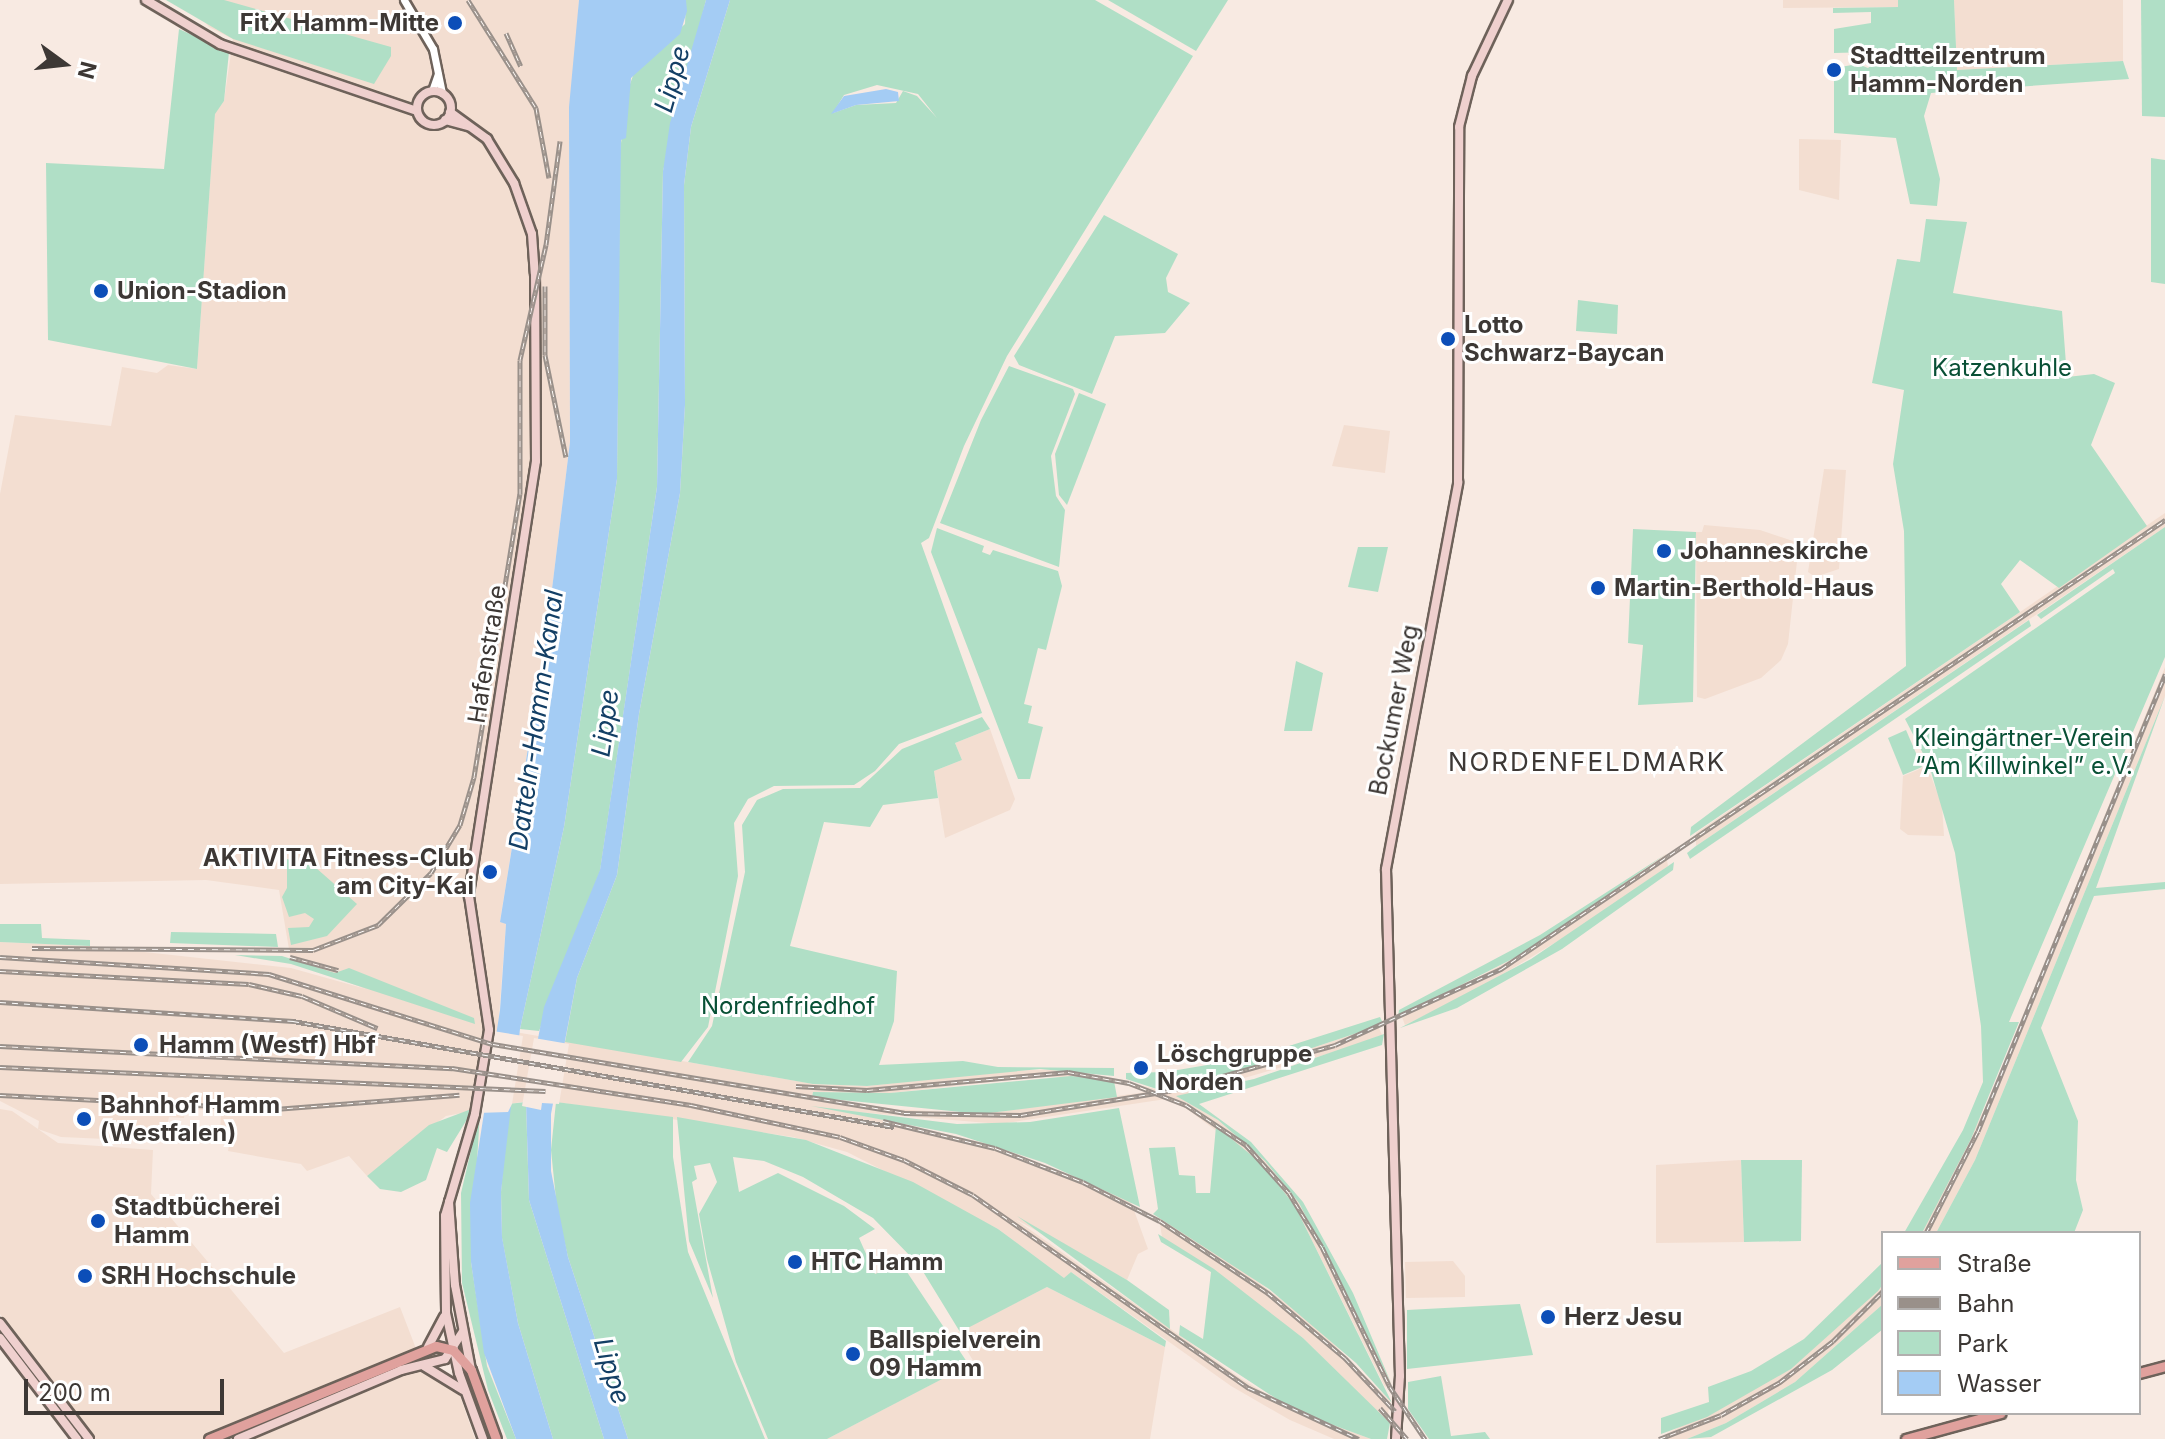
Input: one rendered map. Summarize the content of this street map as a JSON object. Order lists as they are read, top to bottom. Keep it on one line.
{"streets":{"main road":["Hafenstraße","Bockumer Weg"]},"districts":["NORDENFELDMARK"],"water":["Lippe","Datteln-Hamm-Kanal"],"parks":["Katzenkuhle","Kleingärtner-Verein “Am Killwinkel” e.V.","Nordenfriedhof"],"places":["FitX Hamm-Mitte","Stadtteilzentrum Hamm-Norden","Union-Stadion","Lotto Schwarz-Baycan","Johanneskirche","Martin-Berthold-Haus","AKTIVITA Fitness-Club am City-Kai","Hamm (Westf) Hbf","Löschgruppe Norden","Bahnhof Hamm (Westfalen)","Stadtbücherei Hamm","HTC Hamm","SRH Hochschule","Herz Jesu","Ballspielverein 09 Hamm"],"legend":["Straße","Bahn","Park","Wasser"],"scale_bar":"200 m","north":"right"}
